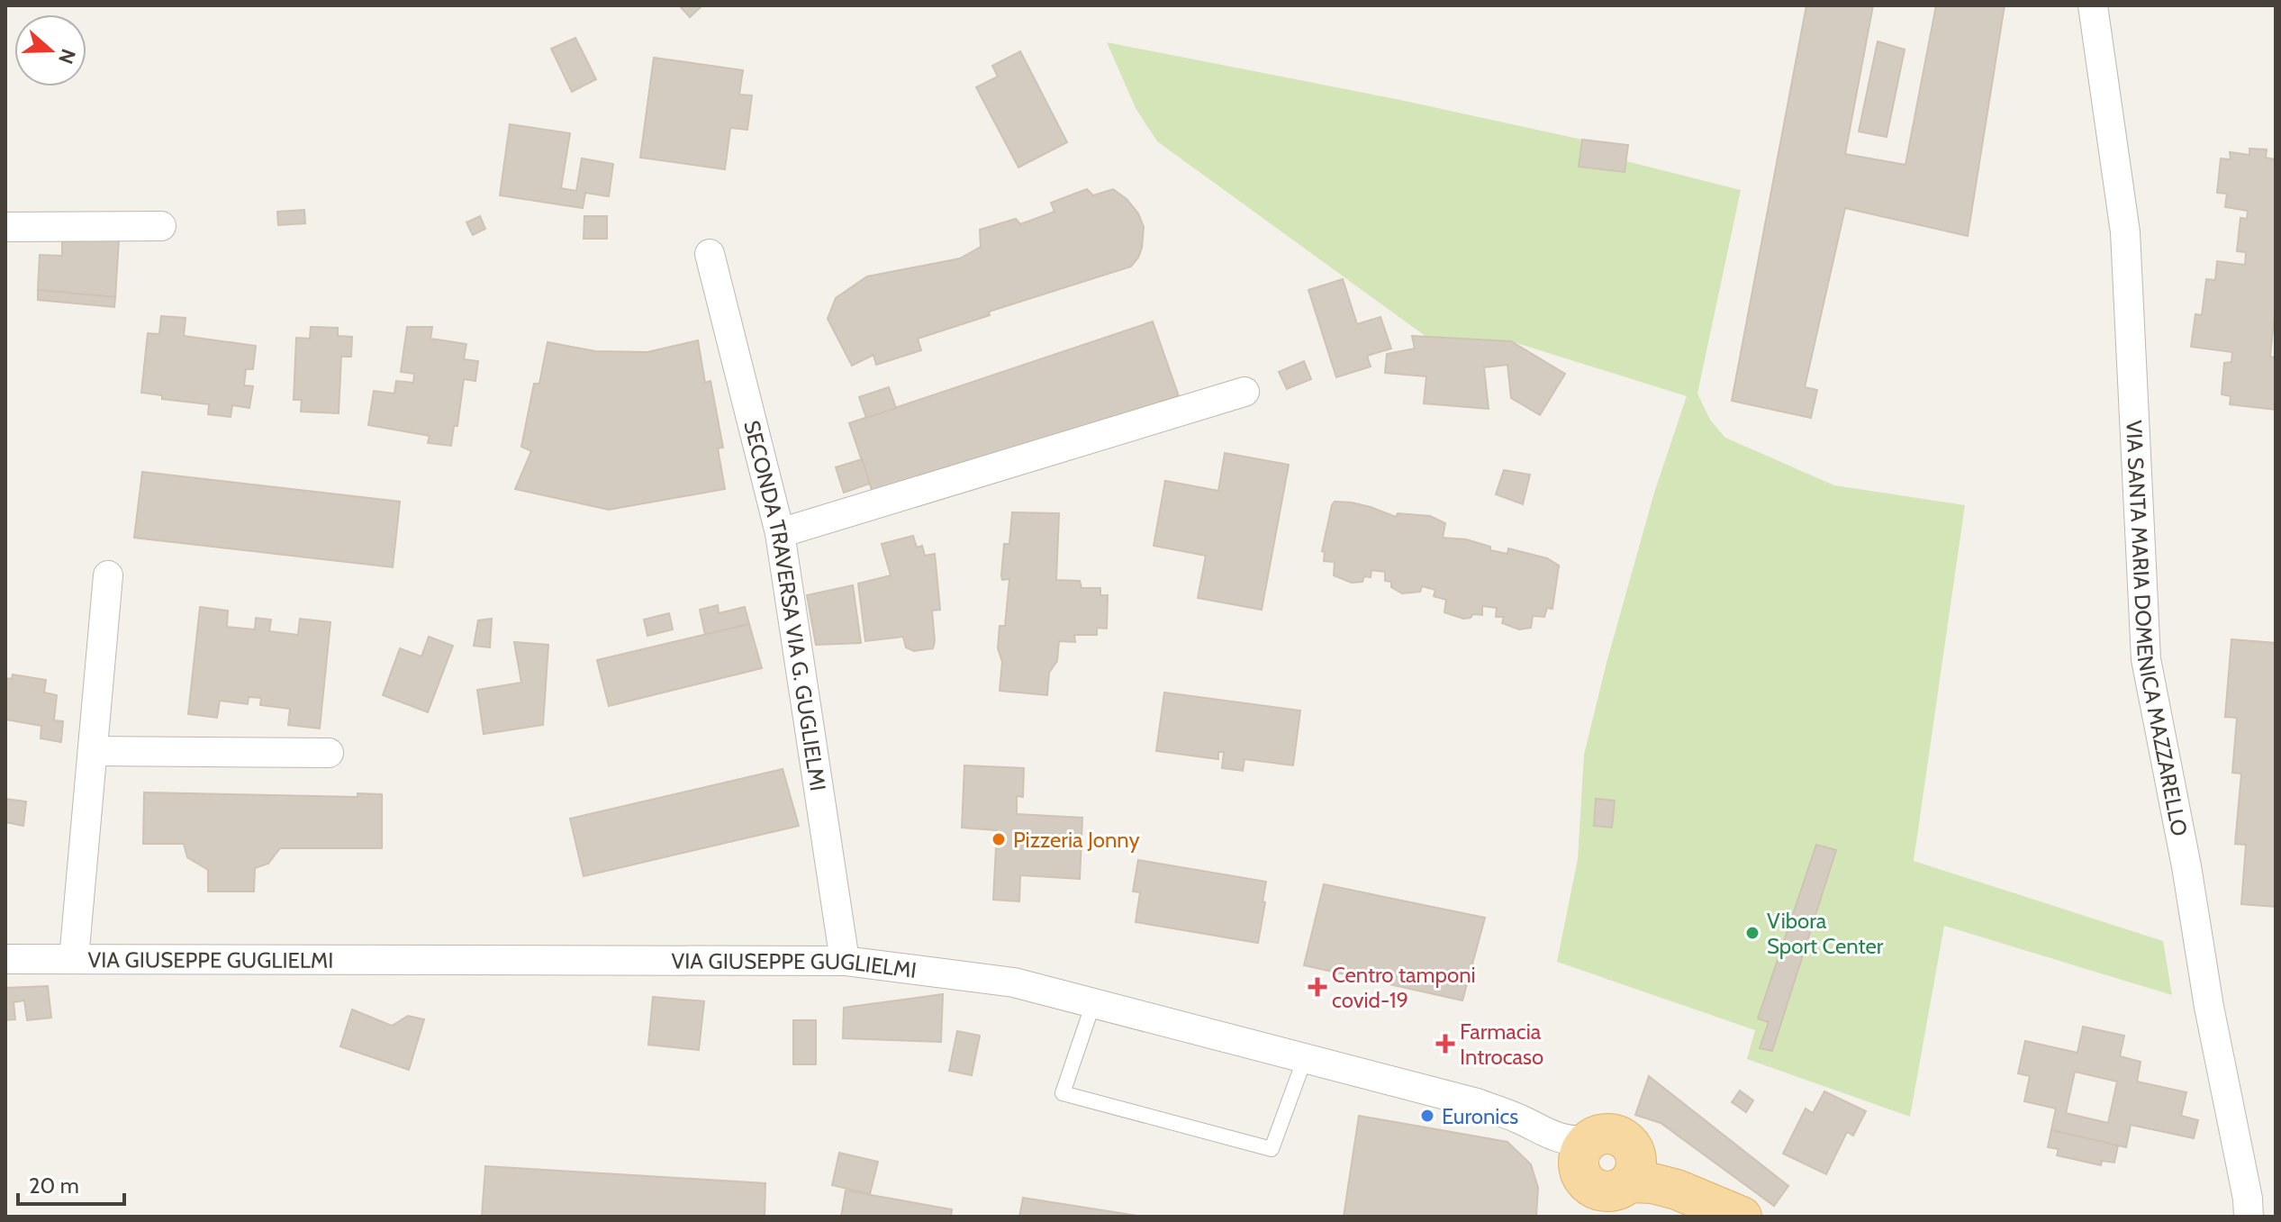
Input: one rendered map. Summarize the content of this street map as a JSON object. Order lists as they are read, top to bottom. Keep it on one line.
{"streets":{"street":["SECONDA TRAVERSA VIA G. GUGLIELMI","VIA SANTA MARIA DOMENICA MAZZARELLO","VIA GIUSEPPE GUGLIELMI"]},"crossings":[["SECONDA TRAVERSA VIA G. GUGLIELMI","VIA GIUSEPPE GUGLIELMI"]],"places":{"other":["Pizzeria Jonny","Vibora Sport Center","Euronics"],"health":["Centro tamponi covid-19","Farmacia Introcaso"]},"scale_bar":"20 m","north":"right"}
